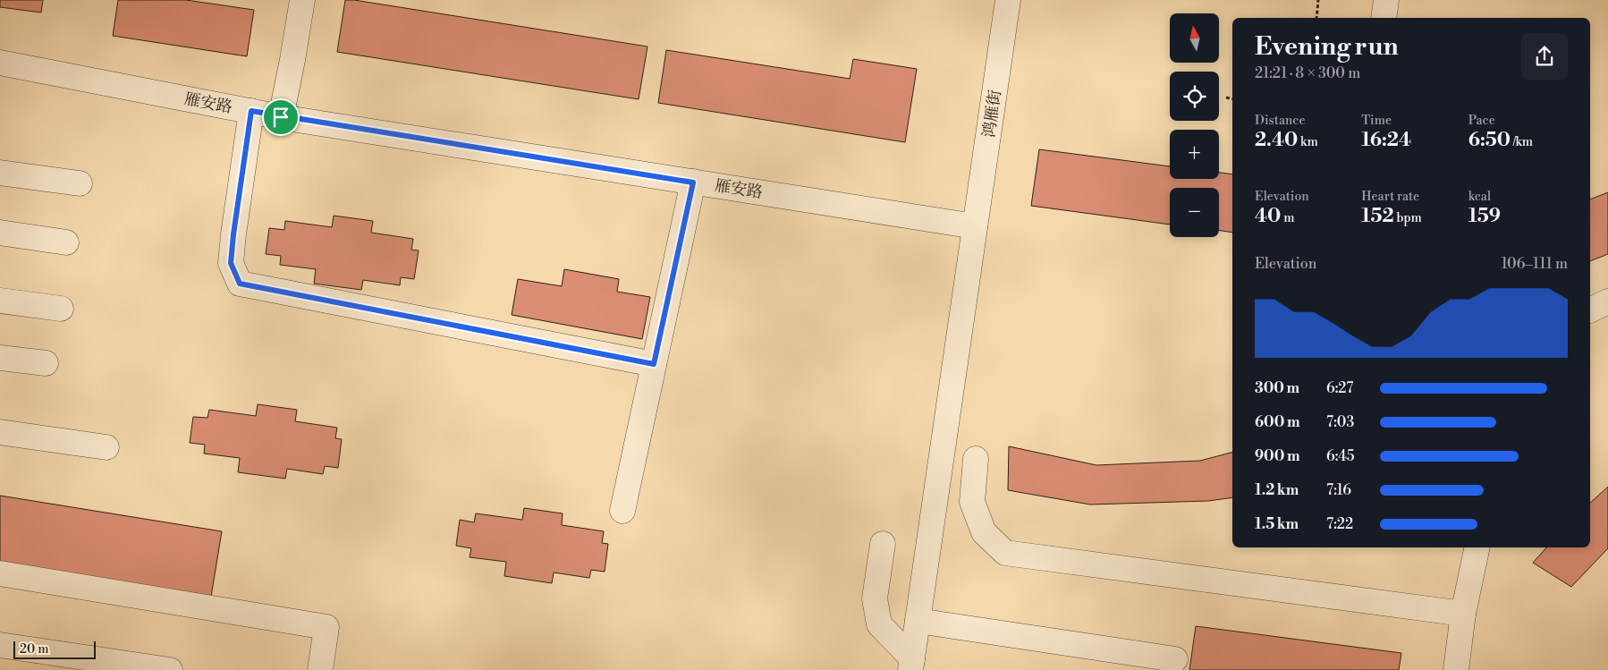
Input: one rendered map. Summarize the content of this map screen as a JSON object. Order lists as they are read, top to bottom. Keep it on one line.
{"streets":{"street":["雁安路","鸿雁街"]},"crossings":[["雁安路","鸿雁街"]],"scale_bar":"20 m","north":"top","page":{"map_buttons":["+","−"],"heading":["Evening run","21:21 · 8 × 300 m"],"stats":[["Distance","2.40 km"],["Time","16:24"],["Pace","6:50 /km"],["Elevation","40 m"],["Heart rate","152 bpm"],["kcal","159"]],"chart":["Elevation","106–111 m"],"list":[{"name":"300 m","note":"6:27"},{"name":"600 m","note":"7:03"},{"name":"900 m","note":"6:45"},{"name":"1.2 km","note":"7:16"},{"name":"1.5 km","note":"7:22"}],"scale":"20 m"}}
